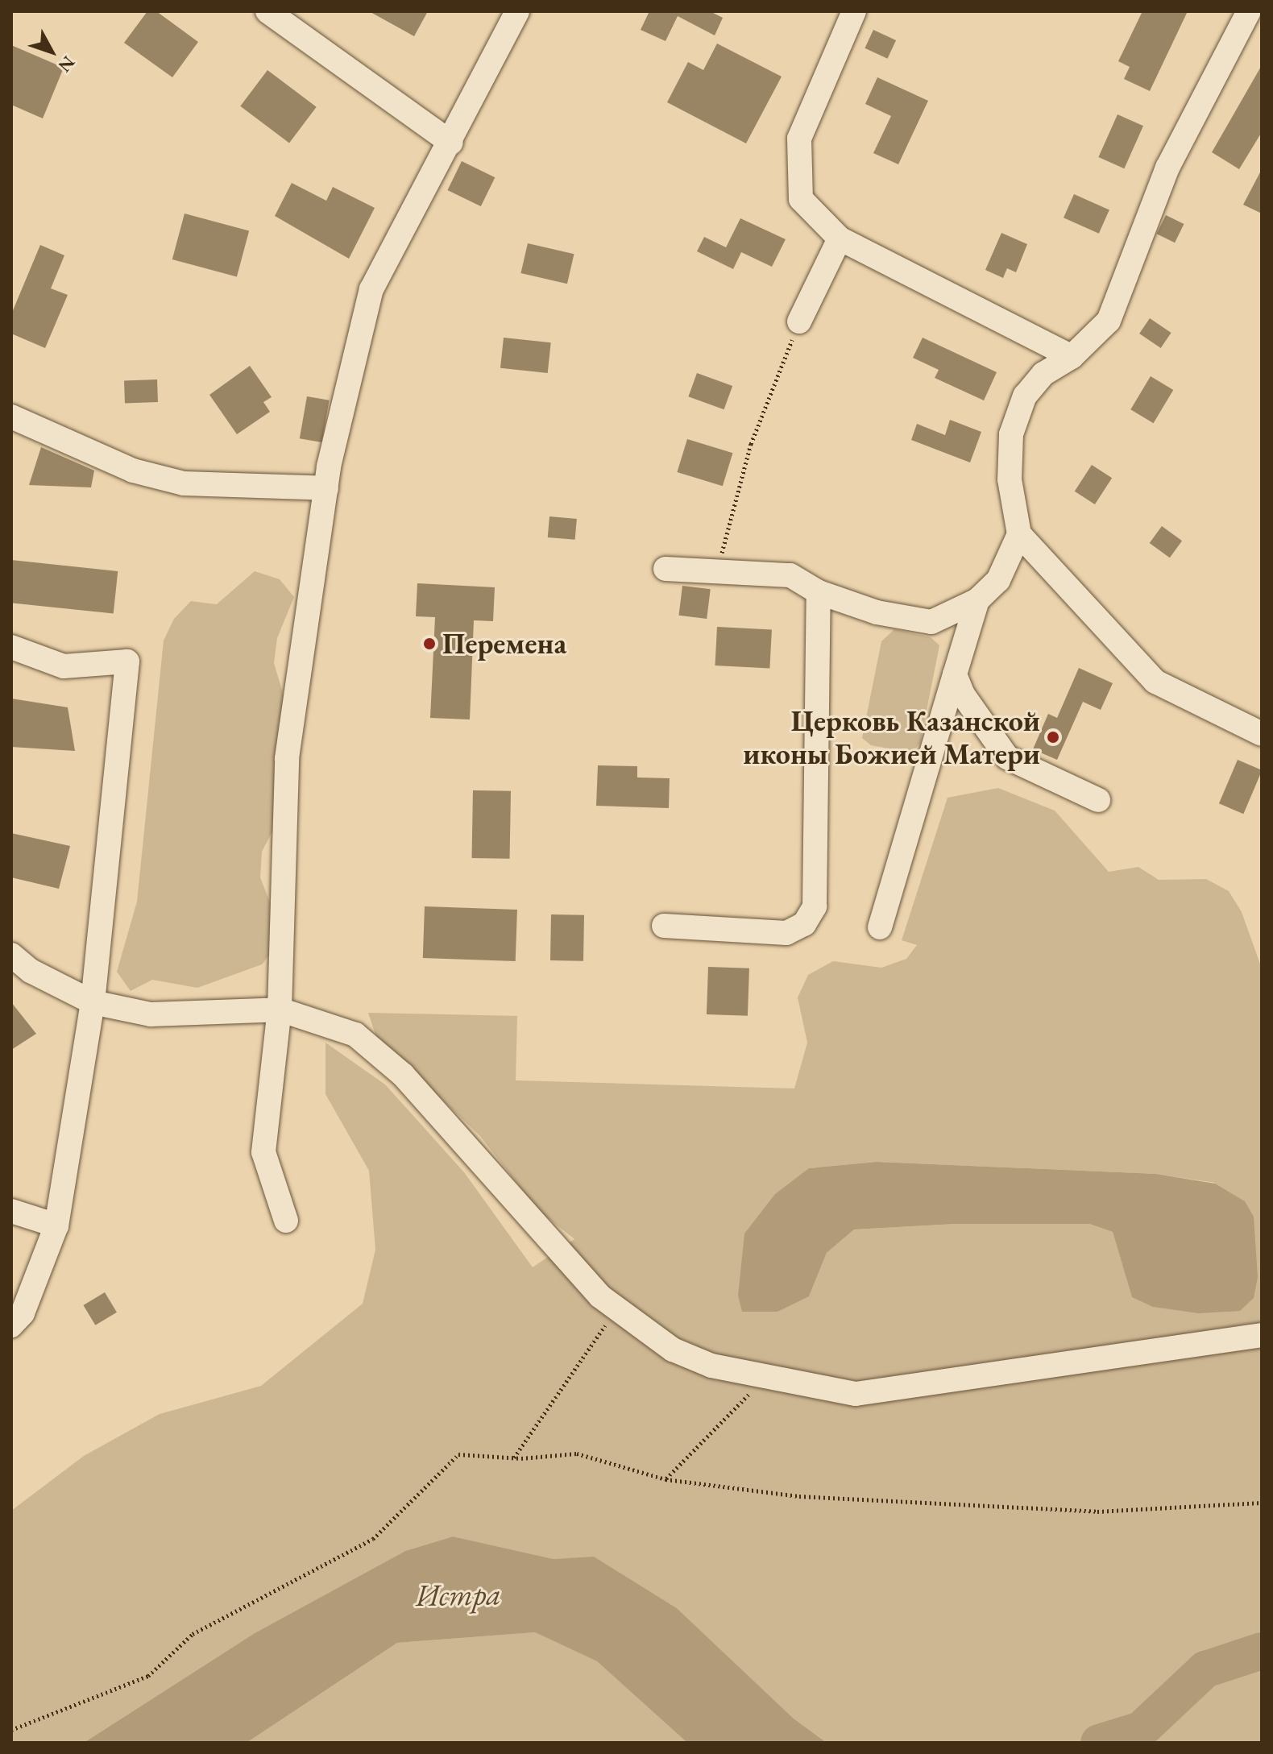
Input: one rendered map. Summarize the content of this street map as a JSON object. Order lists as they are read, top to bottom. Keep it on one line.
{"water":["Истра"],"places":["Перемена","Церковь Казанской иконы Божией Матери"],"north":"bottom right"}
